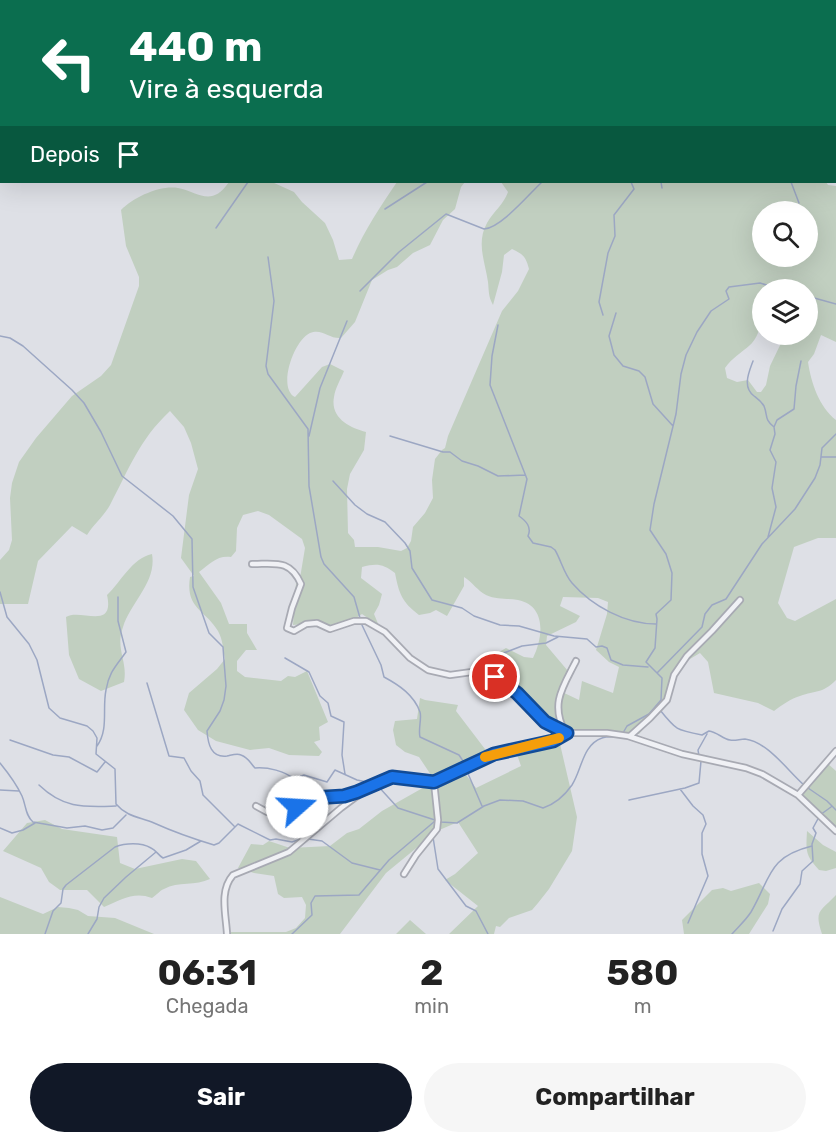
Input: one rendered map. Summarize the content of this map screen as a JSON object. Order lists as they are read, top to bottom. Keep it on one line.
{"page":{"turn":["440 m","Vire à esquerda"],"then":"Depois","eta":["06:31","Chegada","2","min","580","m"],"buttons":["Sair","Compartilhar"]}}
